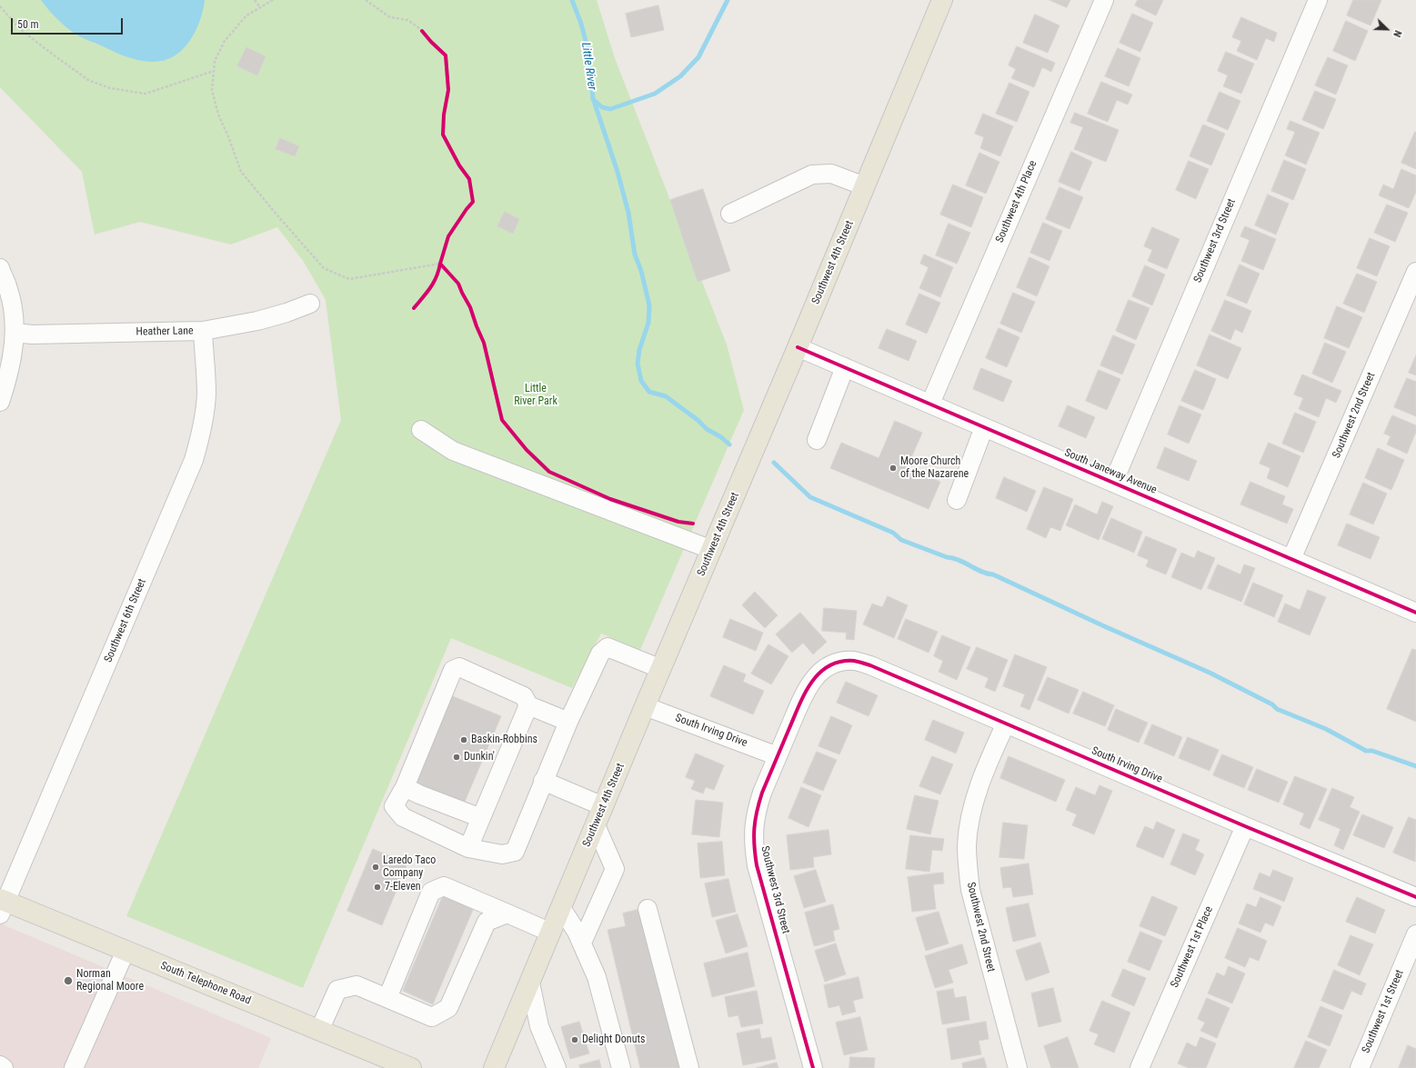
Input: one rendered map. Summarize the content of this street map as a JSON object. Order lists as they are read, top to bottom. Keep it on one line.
{"streets":{"main road":["Southwest 4th Street","South Telephone Road"],"street":["Southwest 4th Place","Southwest 3rd Street","Heather Lane","Southwest 2nd Street","South Janeway Avenue","Southwest 6th Street","South Irving Drive","Southwest 1st Place","Southwest 1st Street"]},"crossings":[["Southwest 4th Place","South Janeway Avenue"],["Southwest 3rd Street","South Janeway Avenue"],["Southwest 3rd Street","South Irving Drive"],["Southwest 4th Street","South Janeway Avenue"],["Southwest 4th Street","South Irving Drive"],["Heather Lane","Southwest 6th Street"],["Southwest 2nd Street","South Janeway Avenue"],["Southwest 2nd Street","South Irving Drive"],["Southwest 6th Street","South Telephone Road"],["South Irving Drive","Southwest 1st Place"]],"water":["Little River"],"parks":["Little River Park"],"places":["Moore Church of the Nazarene","Baskin-Robbins","Dunkin'","Laredo Taco Company","7-Eleven","Norman Regional Moore","Delight Donuts"],"scale_bar":"50 m","north":"bottom right"}
